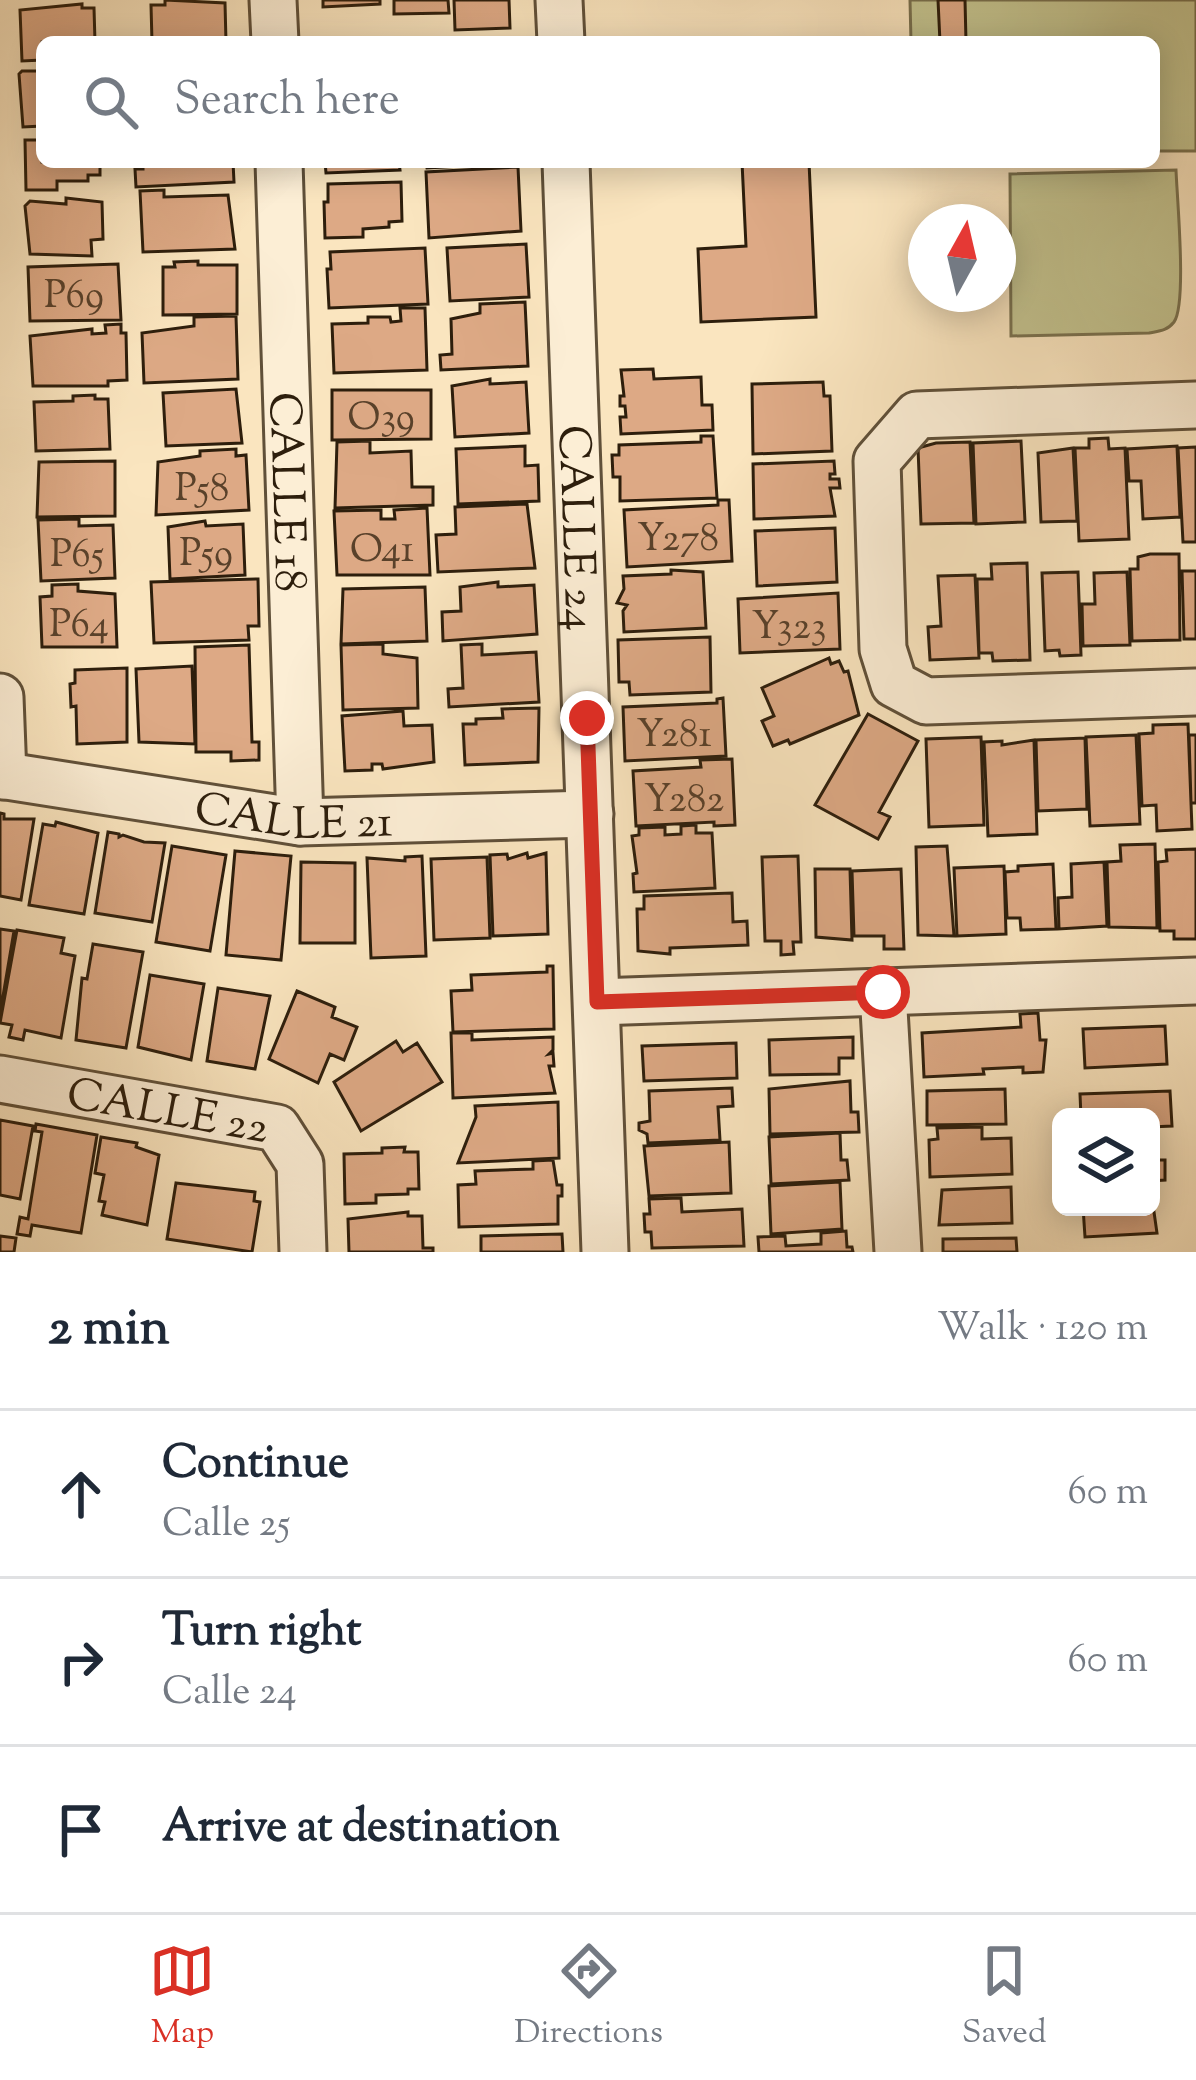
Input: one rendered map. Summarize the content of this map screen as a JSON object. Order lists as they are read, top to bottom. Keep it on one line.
{"streets":{"street":["CALLE 18","CALLE 24","CALLE 21","CALLE 22"]},"crossings":[["CALLE 18","CALLE 21"],["CALLE 24","CALLE 21"]],"house_numbers":["P69","O39","P58","Y278","O41","P59","P65","P64","Y323","Y281","Y282"],"north":"top","page":{"search":"Search here","heading":["2 min","Walk · 120 m"],"list":[["Continue","Calle 25","60 m"],["Turn right","Calle 24","60 m"],"Arrive at destination"],"nav":["Map","Directions","Saved"]}}
